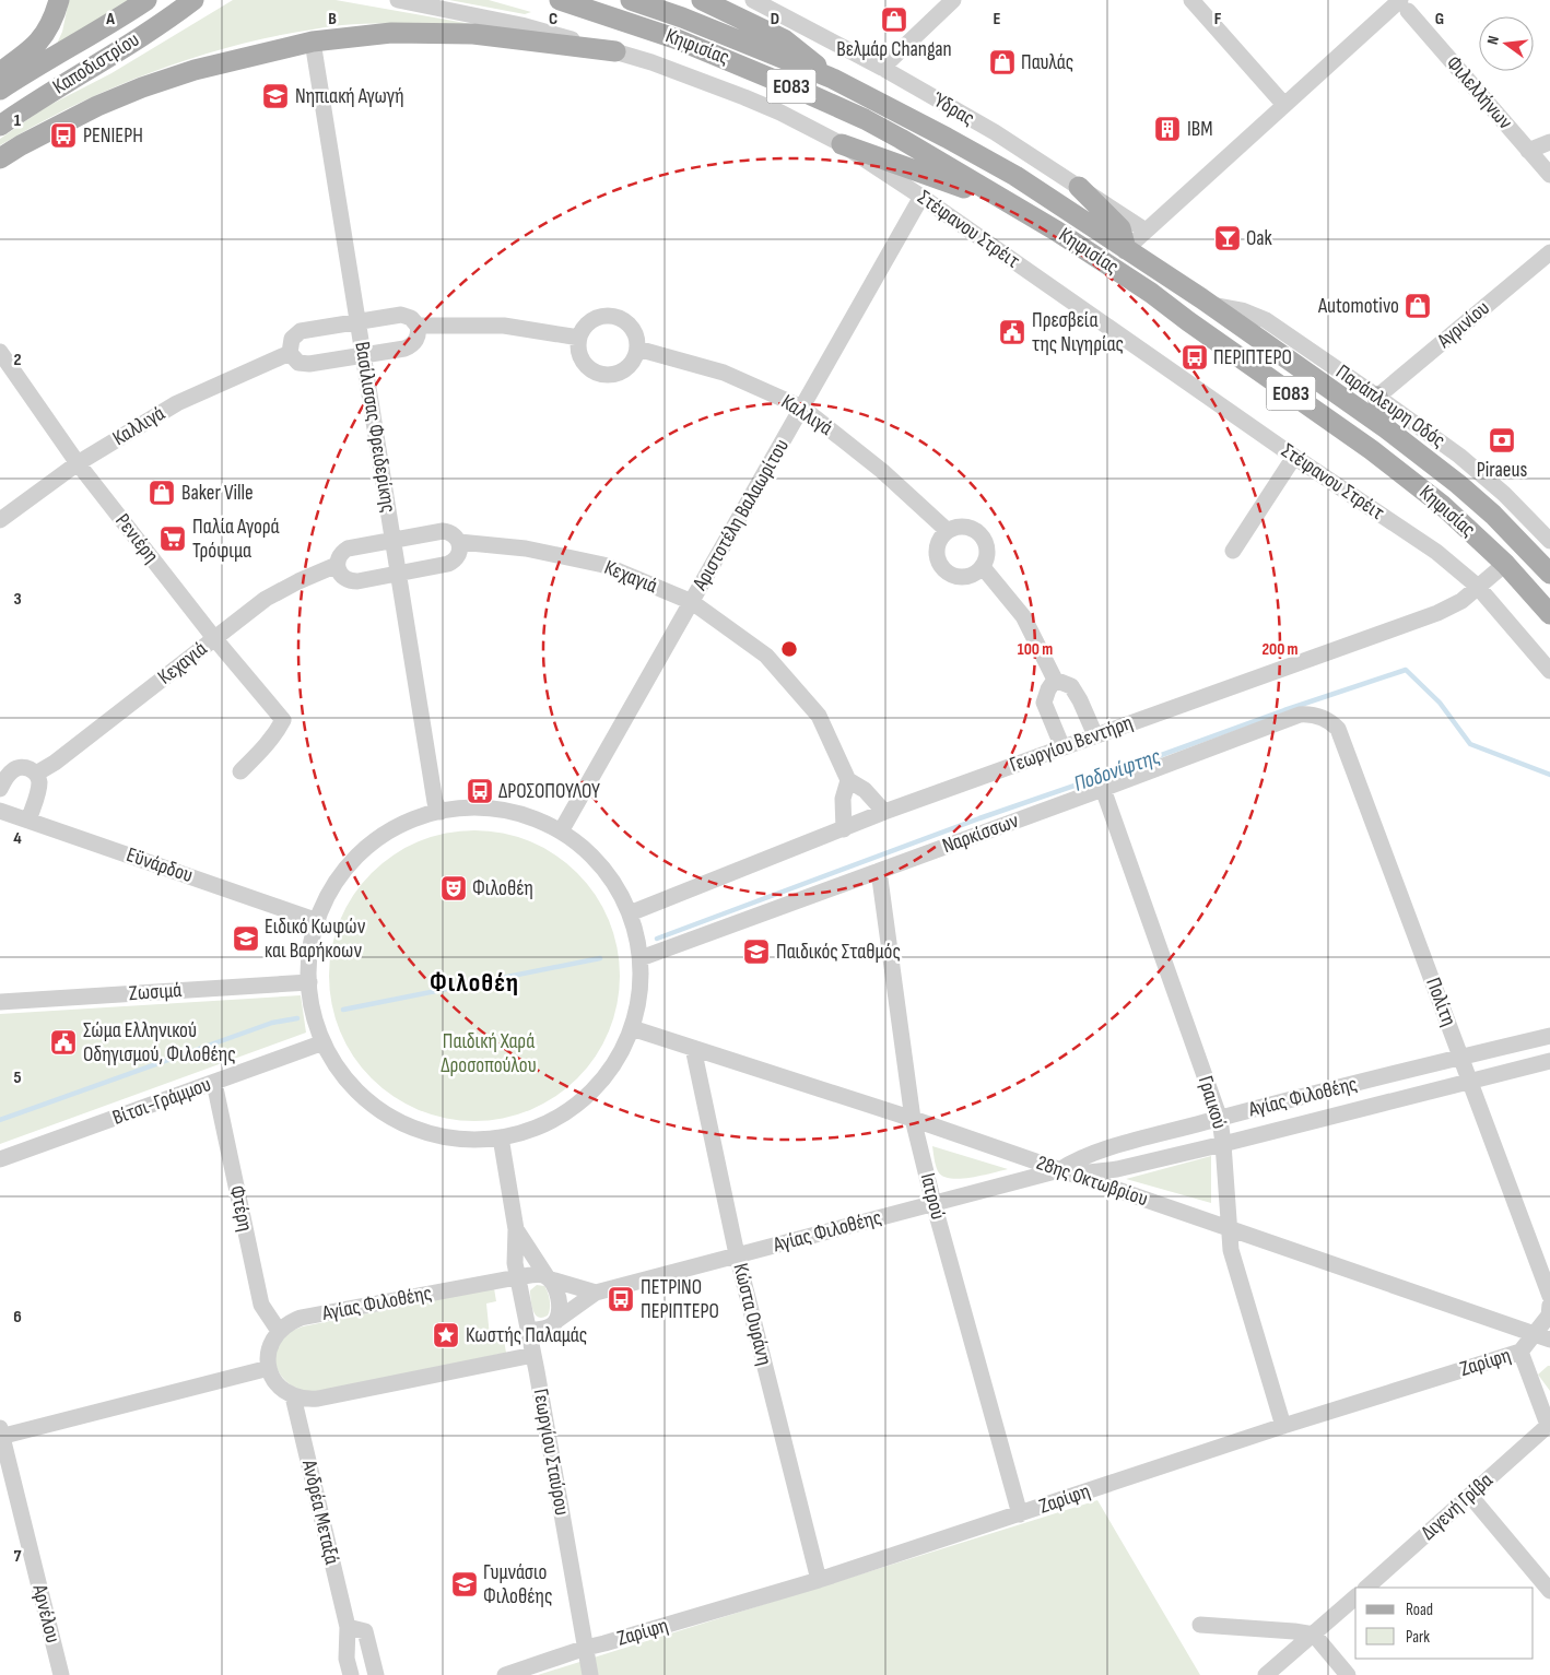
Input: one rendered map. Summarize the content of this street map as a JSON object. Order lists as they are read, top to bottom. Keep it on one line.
{"streets":{"main road":["Κηφισίας","Καποδιστρίου","ΕΟ83"],"street":["Φιλελλήνων","Ύδρας","Στέφανου Στρέιτ","Αγρινίου","Παράπλευρη Οδός","Καλλιγά","Βασίλισσας Φρειδερίκης","Αριστοτέλη Βαλαωρίτου","Ρενιέρη","Κεχαγιά","Γεωργίου Βεντήρη","Ναρκίσσων","Εϋνάρδου","Ζωσιμά","Πολίτη","Αγίας Φιλοθέης","Βίτσι-Γράμμου","Γραικού","28ης Οκτωβρίου","Ιατρού","Φτέρη","Κώστα Ουράνη","Ζαρίφη","Γεωργίου Σταύρου","Διγενή Γρίβα","Ανδρέα Μεταξά","Αρνέλου"]},"crossings":[["Κηφισίας","Παράπλευρη Οδός"],["Κηφισίας","Γεωργίου Βεντήρη"],["Στέφανου Στρέιτ","Αριστοτέλη Βαλαωρίτου"],["Στέφανου Στρέιτ","Γεωργίου Βεντήρη"],["Αγρινίου","Παράπλευρη Οδός"],["Καλλιγά","Αριστοτέλη Βαλαωρίτου"],["Καλλιγά","Ρενιέρη"],["Βασίλισσας Φρειδερίκης","Κεχαγιά"],["Αριστοτέλη Βαλαωρίτου","Κεχαγιά"],["Ρενιέρη","Κεχαγιά"],["Κεχαγιά","Γεωργίου Βεντήρη"],["Ναρκίσσων","Πολίτη"],["Ναρκίσσων","Γραικού"],["Ναρκίσσων","Ιατρού"],["Πολίτη","Αγίας Φιλοθέης"],["Αγίας Φιλοθέης","Γραικού"],["Αγίας Φιλοθέης","28ης Οκτωβρίου"],["Αγίας Φιλοθέης","Ιατρού"],["Αγίας Φιλοθέης","Φτέρη"],["Αγίας Φιλοθέης","Κώστα Ουράνη"],["Αγίας Φιλοθέης","Γεωργίου Σταύρου"],["Βίτσι-Γράμμου","Φτέρη"],["Γραικού","28ης Οκτωβρίου"],["Γραικού","Ζαρίφη"],["28ης Οκτωβρίου","Ιατρού"],["28ης Οκτωβρίου","Κώστα Ουράνη"],["28ης Οκτωβρίου","Ζαρίφη"],["Ιατρού","Ζαρίφη"],["Κώστα Ουράνη","Ζαρίφη"],["Ζαρίφη","Γεωργίου Σταύρου"]],"districts":["Φιλοθέη"],"water":["Ποδονίφτης"],"parks":["Παιδική Χαρά Δροσοπούλου"],"places":{"shop":["Βελμάρ Changan","Παυλάς","Automotivo","Baker Ville"],"school or university":["Νηπιακή Αγωγή","Ειδικό Κωφών και Βαρήκοων","Παιδικός Σταθμός","Γυμνάσιο Φιλοθέης"],"building":["IBM"],"bus stop":["ΡΕΝΙΕΡΗ","ΠΕΡΙΠΤΕΡΟ","ΔΡΟΣΟΠΟΥΛΟΥ","ΠΕΤΡΙΝΟ ΠΕΡΙΠΤΕΡΟ"],"bar":["Oak"],"public building":["Πρεσβεία της Νιγηρίας","Σώμα Ελληνικού Οδηγισμού, Φιλοθέης"],"bank":["Piraeus"],"supermarket":["Παλία Αγορά Τρόφιμα"],"theatre":["Φιλοθέη"],"place":["Κωστής Παλαμάς"]},"legend":["Road","Park"],"north":"left","grid":{"columns":["A","B","C","D","E","F","G"],"rows":["1","2","3","4","5","6","7"]},"rings":["100 m","200 m"]}
